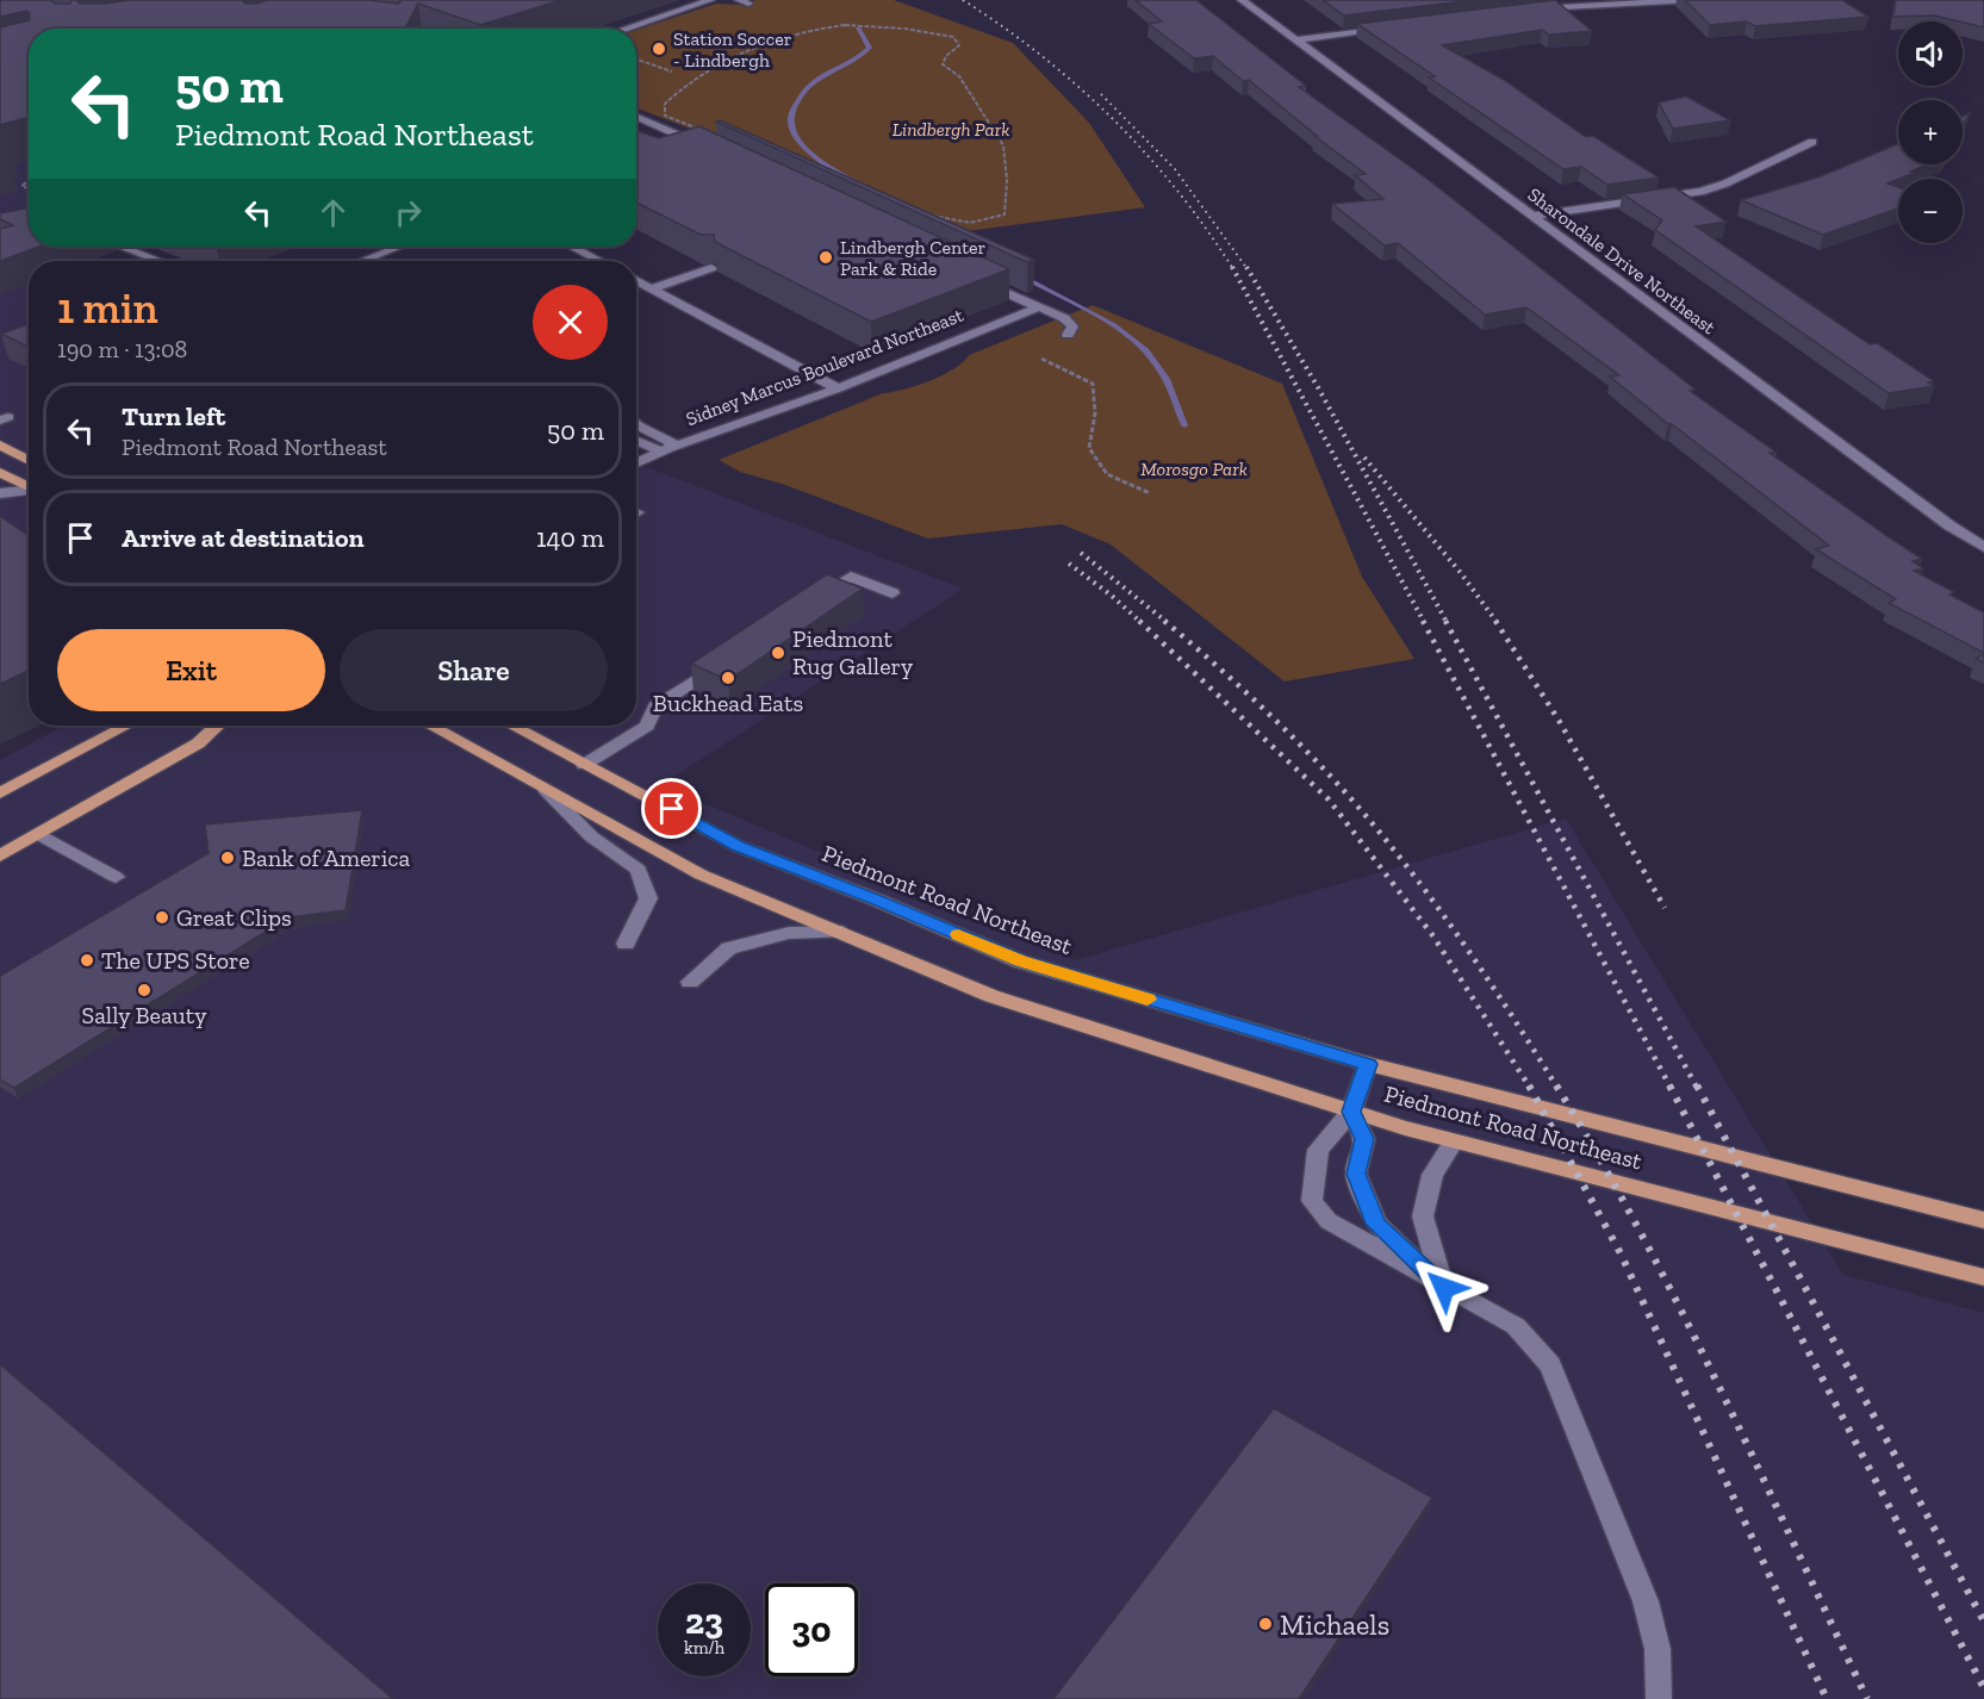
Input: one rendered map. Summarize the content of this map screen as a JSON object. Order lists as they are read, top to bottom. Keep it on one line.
{"streets":{"main road":["Piedmont Road Northeast"],"street":["Sharondale Drive Northeast","Sidney Marcus Boulevard Northeast"]},"parks":["Lindbergh Park","Morosgo Park"],"places":["Station Soccer - Lindbergh","Lindbergh Center Park & Ride","Piedmont Rug Gallery","Buckhead Eats","Bank of America","Great Clips","The UPS Store","Sally Beauty","Michaels"],"page":{"map_buttons":["+","−"],"turn":["50 m","Piedmont Road Northeast"],"heading":["1 min","190 m · 13:08"],"list":[{"name":"Turn left","note":"Piedmont Road Northeast","value":"50 m"},{"name":"Arrive at destination","value":"140 m"}],"buttons":["Exit","Share"],"speed":"23 km/h","limit":"30"}}
